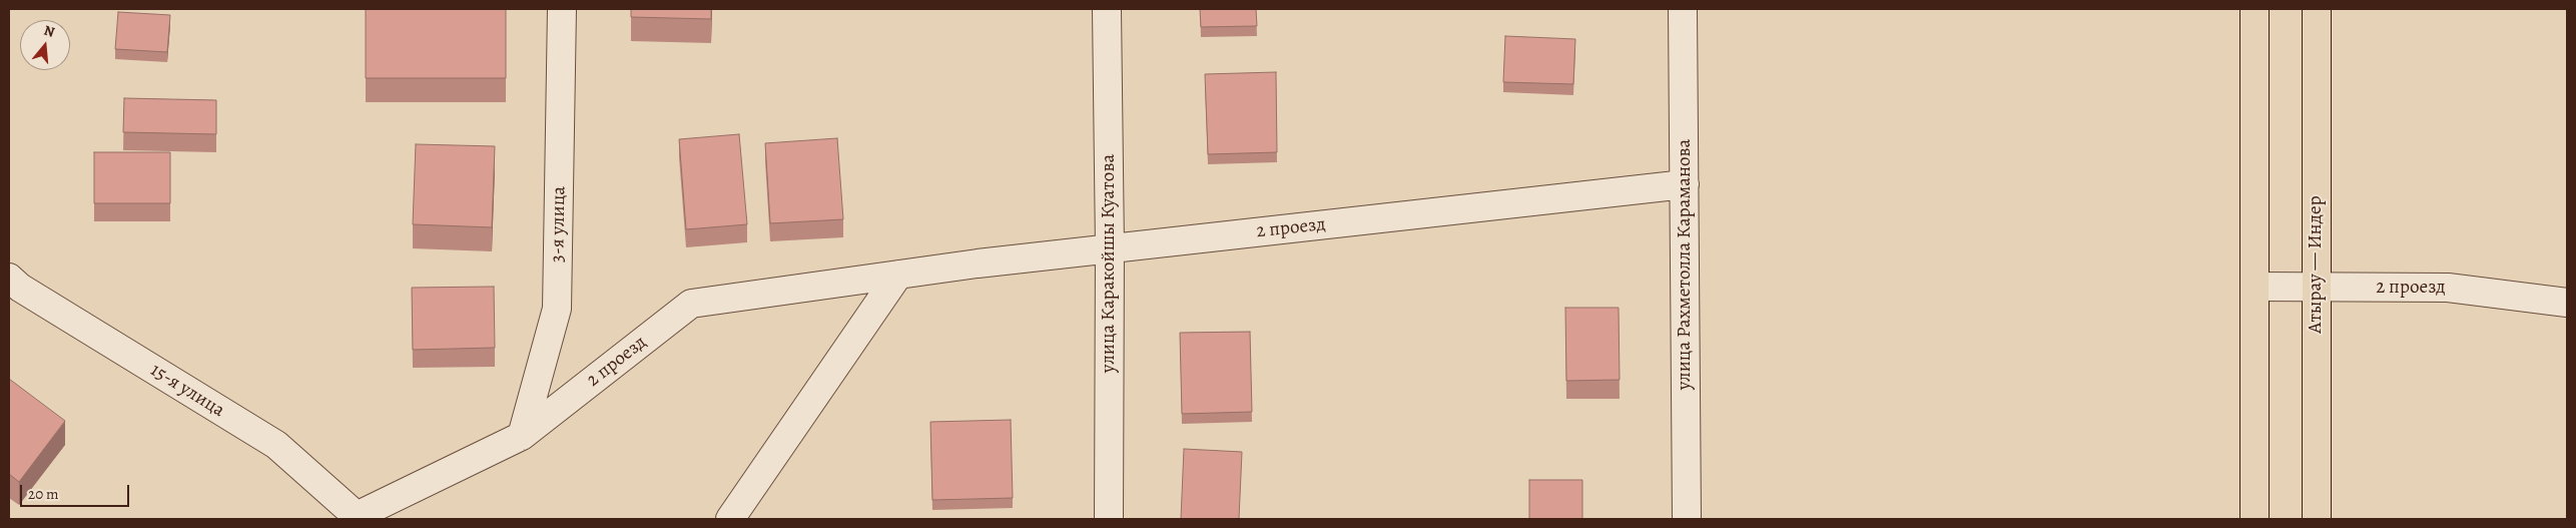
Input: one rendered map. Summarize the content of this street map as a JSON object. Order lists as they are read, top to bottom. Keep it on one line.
{"streets":{"main road":["Атырау — Индер"],"street":["3-я улица","2 проезд","улица Каракойшы Куатова","улица Рахметолла Караманова","15-я улица"]},"crossings":[["3-я улица","2 проезд"],["2 проезд","улица Каракойшы Куатова"],["2 проезд","улица Рахметолла Караманова"],["2 проезд","Атырау — Индер"],["2 проезд","15-я улица"]],"scale_bar":"20 m","north":"top"}
